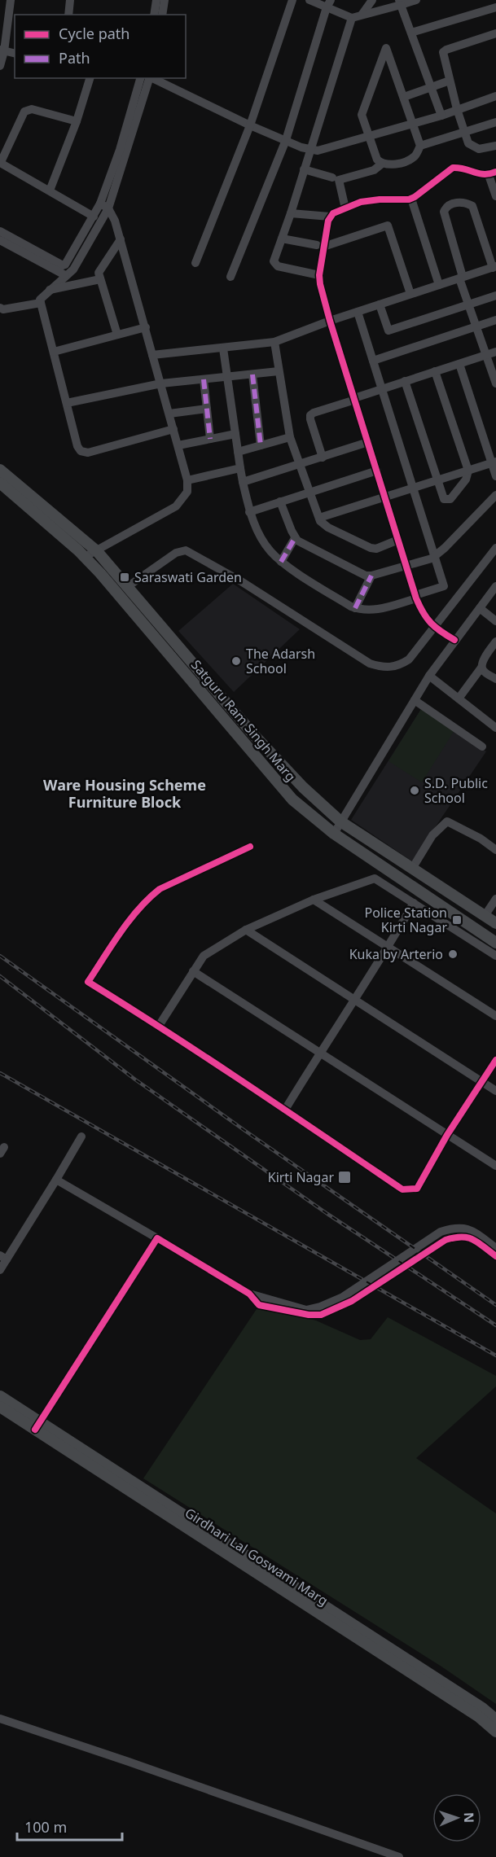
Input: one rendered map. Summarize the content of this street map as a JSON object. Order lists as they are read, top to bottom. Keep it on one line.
{"streets":{"main road":["Satguru Ram Singh Marg","Girdhari Lal Goswami Marg"]},"districts":["Ware Housing Scheme Furniture Block"],"places":{"transit":["Saraswati Garden","Police Station Kirti Nagar","Kirti Nagar"],"other":["The Adarsh School","S.D. Public School","Kuka by Arterio"]},"legend":["Cycle path","Path"],"scale_bar":"100 m","north":"right"}
